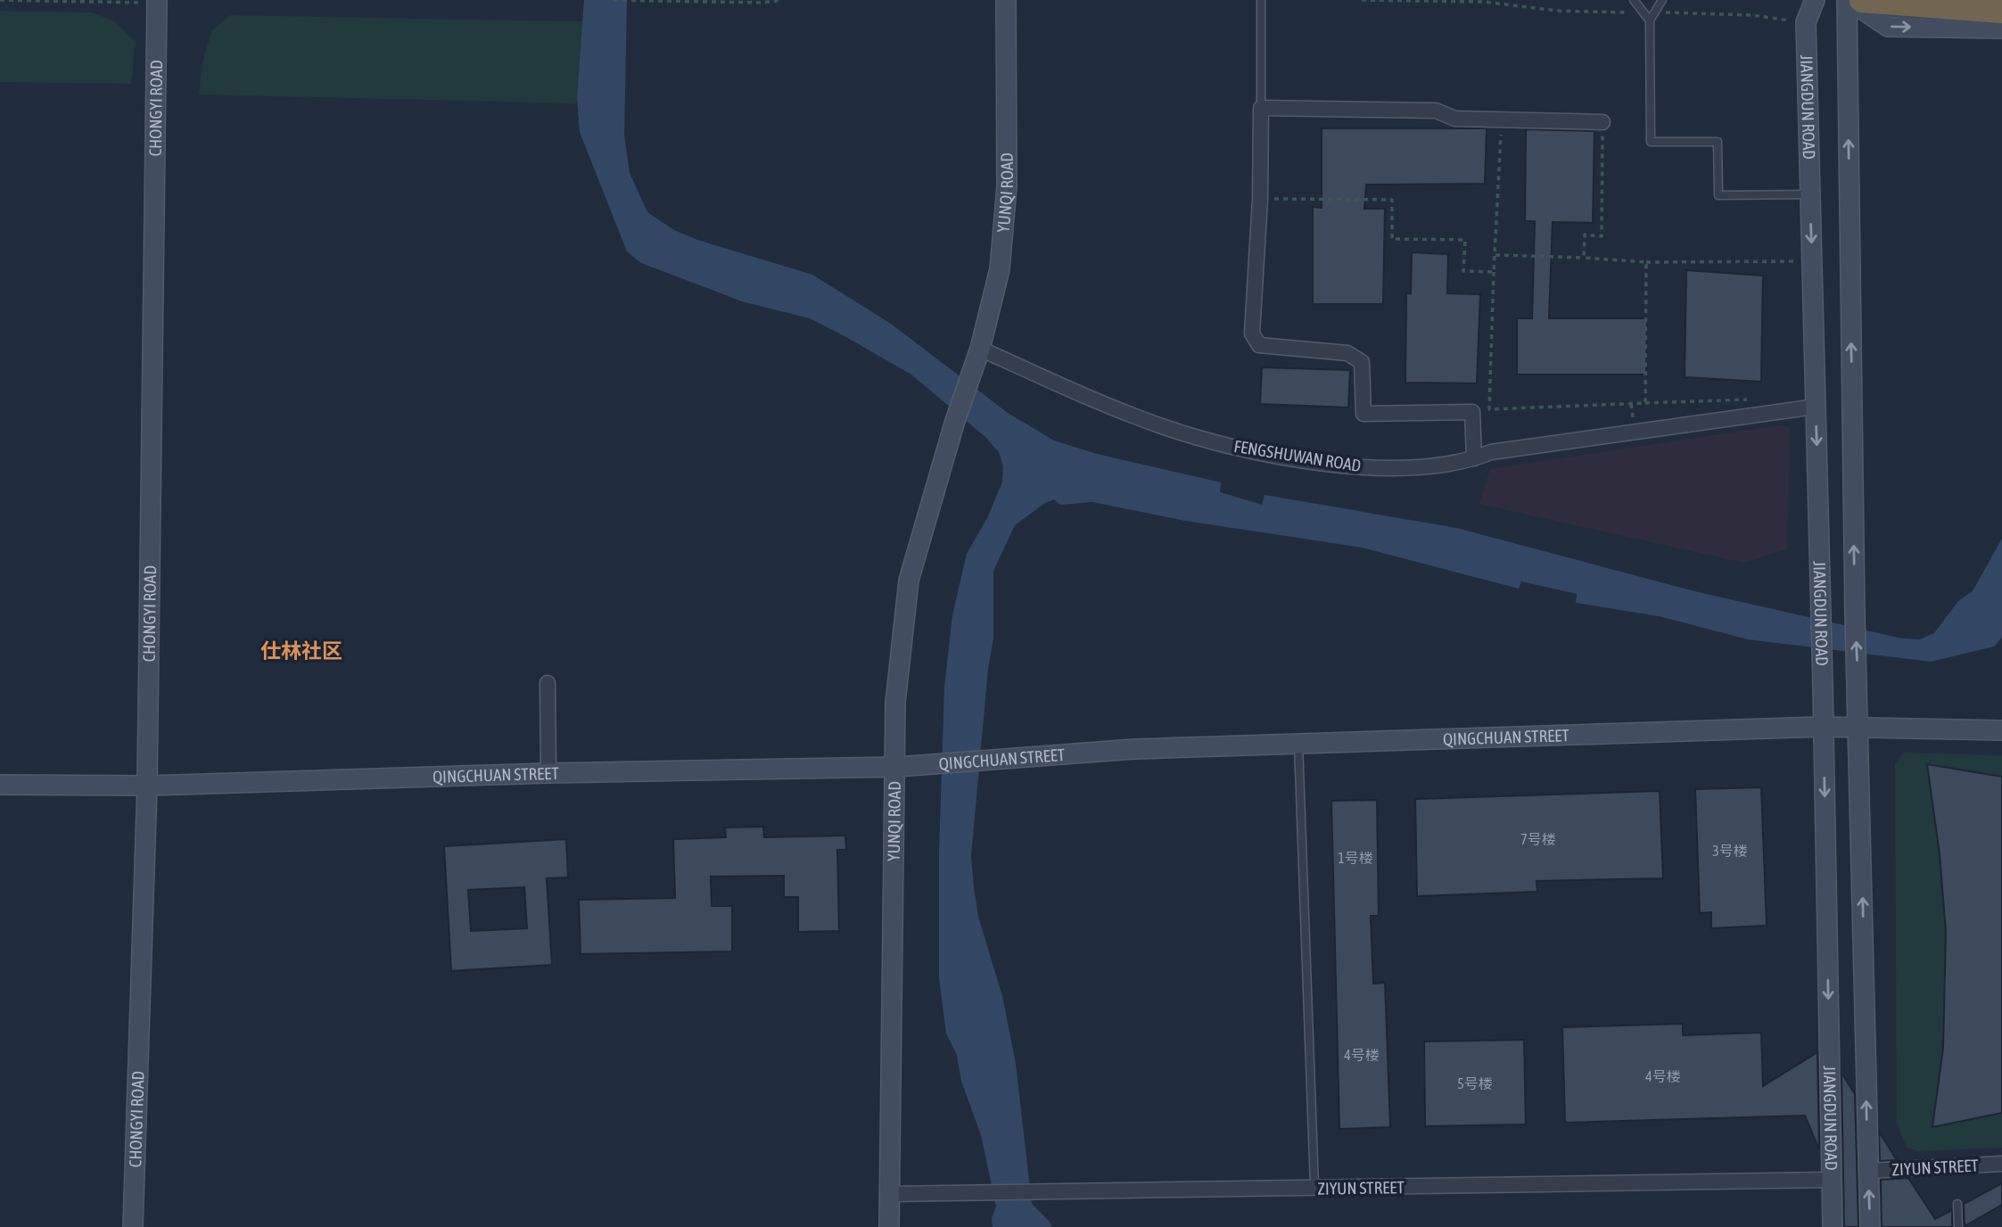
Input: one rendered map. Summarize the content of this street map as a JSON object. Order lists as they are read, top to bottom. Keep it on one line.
{"streets":{"street":["JIANGDUN ROAD","CHONGYI ROAD","YUNQI ROAD","FENGSHUWAN ROAD","QINGCHUAN STREET","ZIYUN STREET"]},"crossings":[["JIANGDUN ROAD","FENGSHUWAN ROAD"],["JIANGDUN ROAD","QINGCHUAN STREET"],["JIANGDUN ROAD","ZIYUN STREET"],["CHONGYI ROAD","QINGCHUAN STREET"],["YUNQI ROAD","FENGSHUWAN ROAD"],["YUNQI ROAD","QINGCHUAN STREET"],["YUNQI ROAD","ZIYUN STREET"]],"districts":["仕林社区"],"house_numbers":["7号楼","3号楼","1号楼","4号楼","4号楼","5号楼"]}
